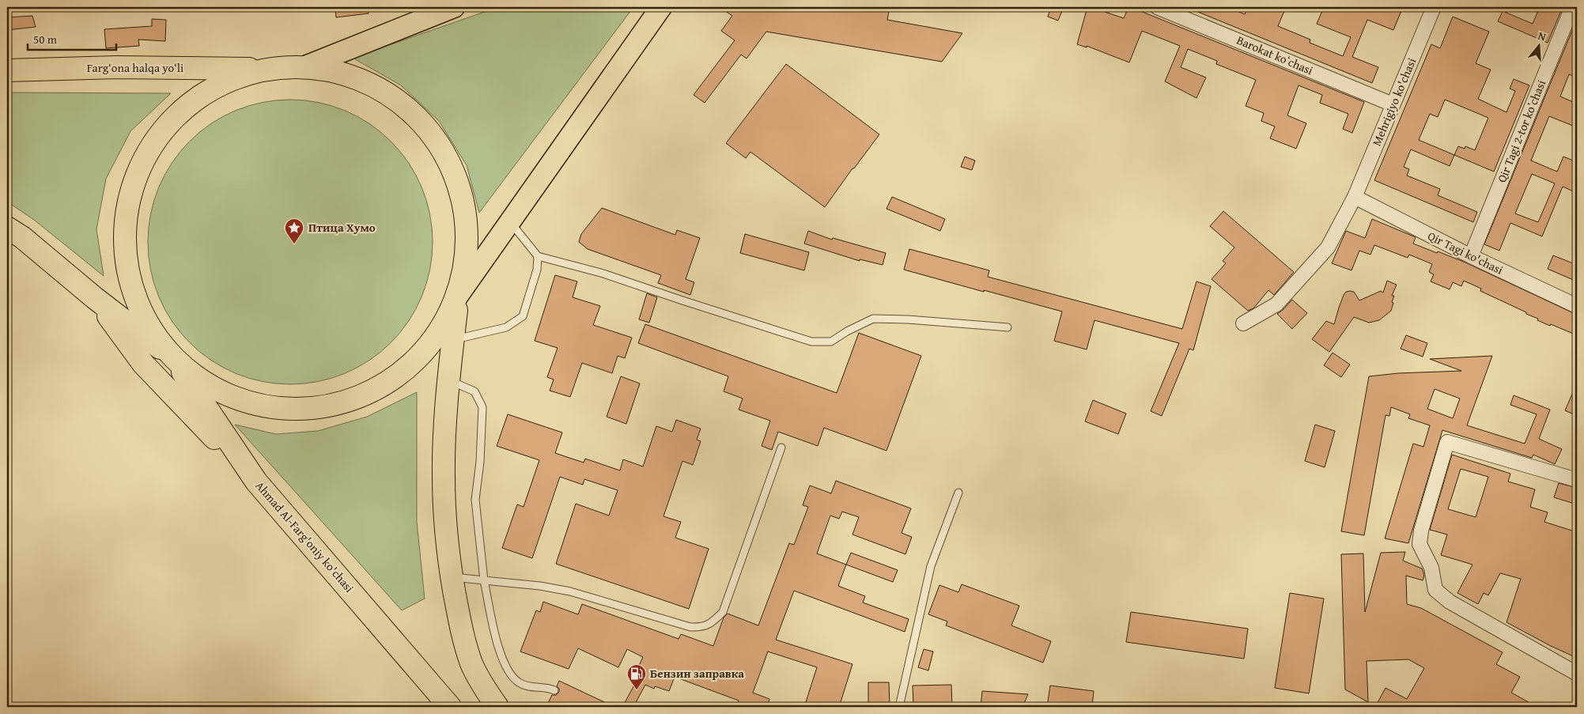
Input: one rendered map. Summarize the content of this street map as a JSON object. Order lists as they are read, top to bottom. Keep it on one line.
{"streets":{"highway":["Farg‘ona halqa yo‘li","Ahmad Al-Farg'oniy ko'chasi"],"street":["Barokat koʻchasi","Mehrigiyo ko'chasi","Qir Tagi 2-tor koʼchasi","Qir Tagi ko'chasi"]},"crossings":[["Barokat koʻchasi","Mehrigiyo ko'chasi"],["Farg‘ona halqa yo‘li","Ahmad Al-Farg'oniy ko'chasi"],["Mehrigiyo ko'chasi","Qir Tagi ko'chasi"],["Qir Tagi 2-tor koʼchasi","Qir Tagi ko'chasi"]],"places":{"place":["Птица Хумо"],"fuel station":["Бензин заправка"]},"scale_bar":"50 m","north":"top"}
